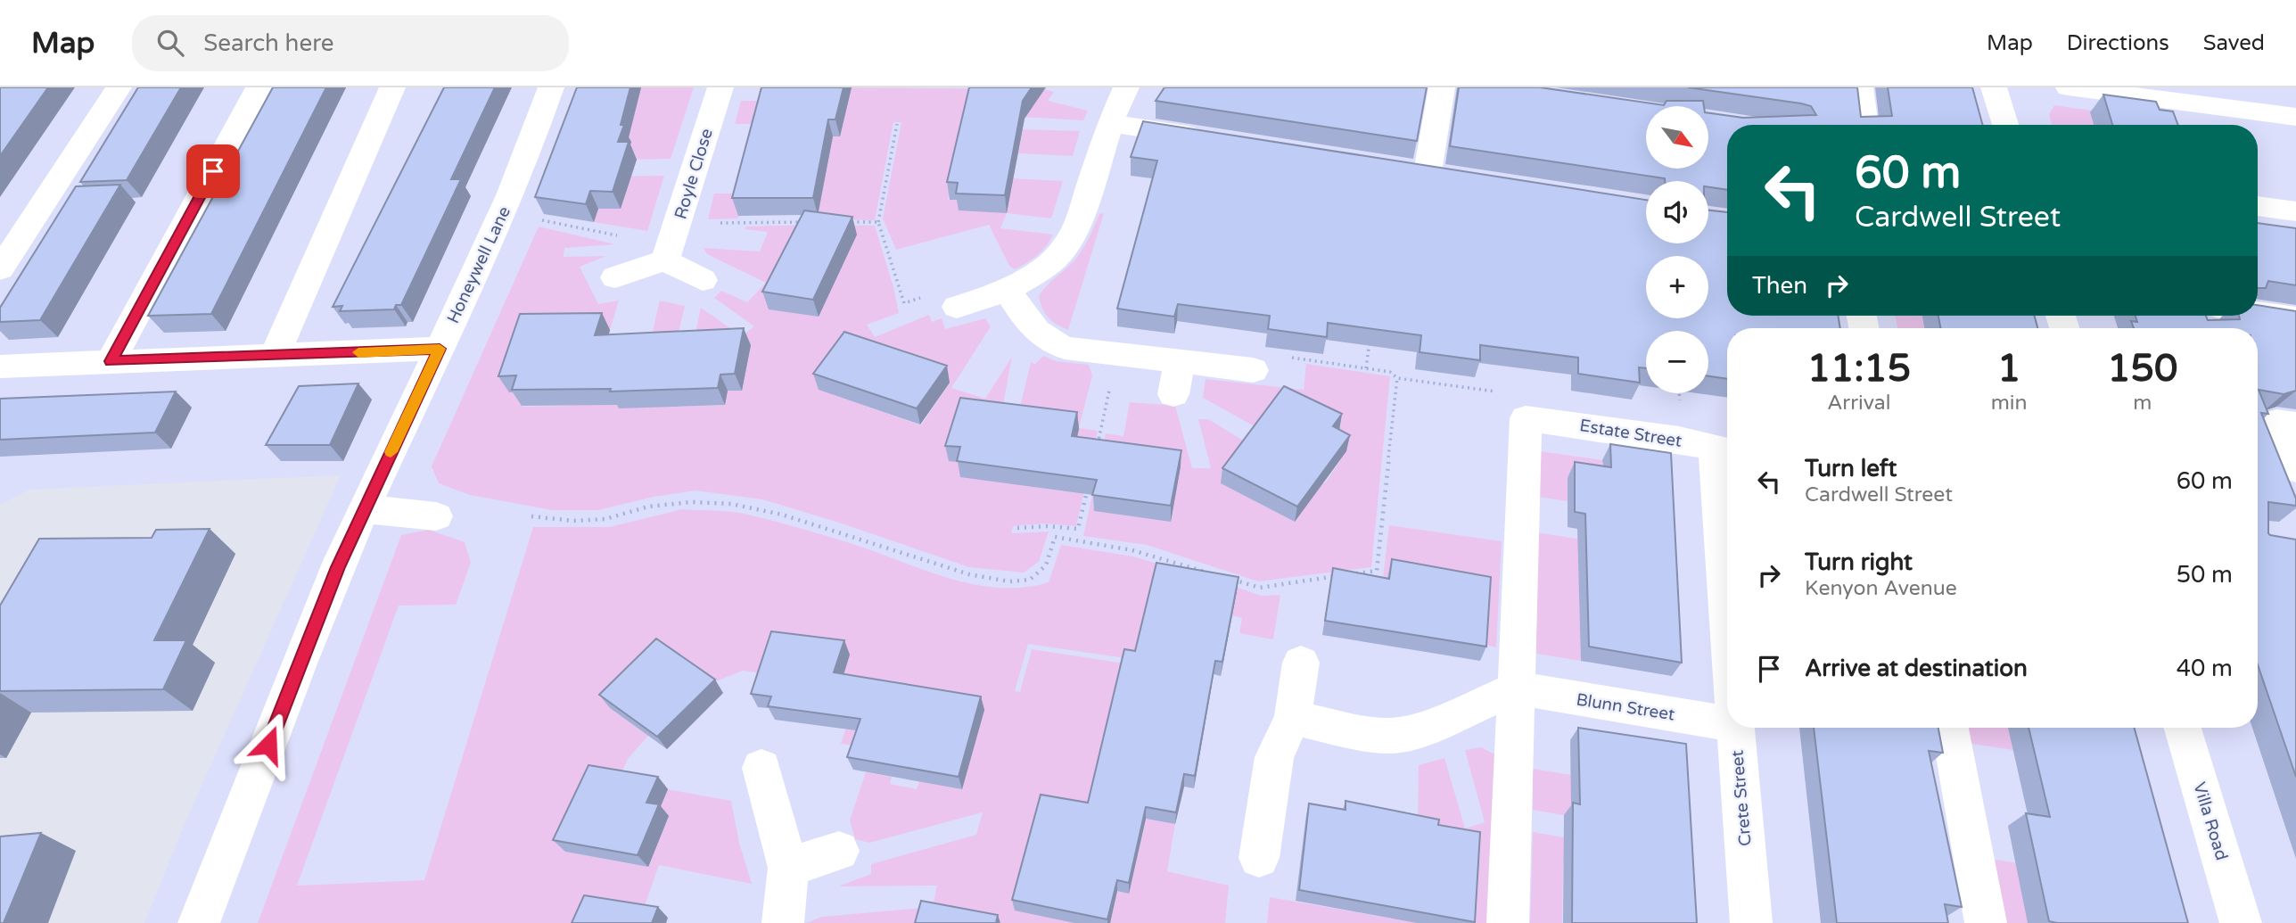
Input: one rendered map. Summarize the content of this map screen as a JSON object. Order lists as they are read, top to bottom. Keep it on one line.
{"streets":{"street":["Royle Close","Honeywell Lane","Estate Street","Blunn Street","Crete Street","Villa Road"]},"crossings":[["Estate Street","Blunn Street"],["Estate Street","Crete Street"]],"north":"bottom right","page":{"header":"Map","search":"Search here","nav":["Map","Directions","Saved"],"map_buttons":["+","−"],"turn":["60 m","Cardwell Street"],"then":"Then","eta":["11:15","Arrival","1","min","150","m"],"list":[{"name":"Turn left","note":"Cardwell Street","value":"60 m"},{"name":"Turn right","note":"Kenyon Avenue","value":"50 m"},{"name":"Arrive at destination","value":"40 m"}]}}
